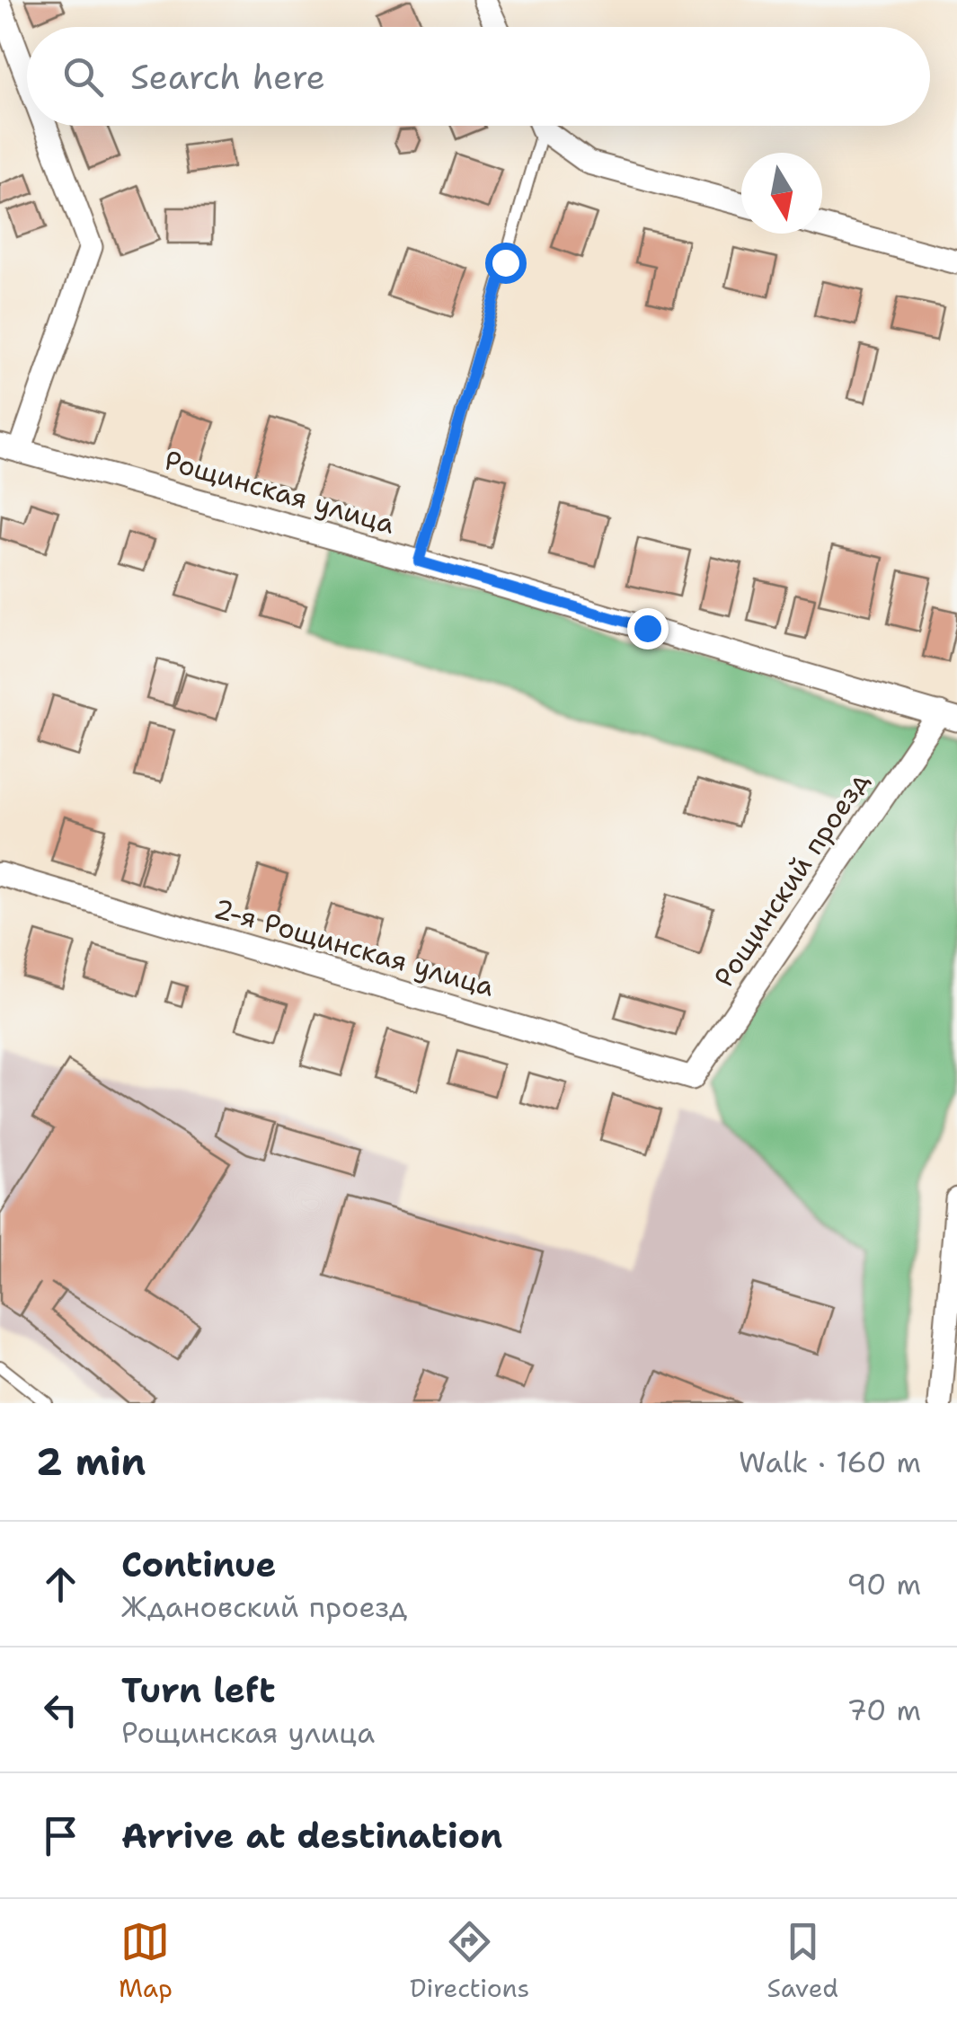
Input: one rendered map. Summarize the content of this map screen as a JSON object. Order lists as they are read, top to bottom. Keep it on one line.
{"streets":{"street":["Рощинская улица","Рощинский проезд","2-я Рощинская улица"]},"crossings":[["Рощинская улица","Рощинский проезд"],["Рощинский проезд","2-я Рощинская улица"]],"north":"bottom","page":{"search":"Search here","heading":["2 min","Walk · 160 m"],"list":[["Continue","Ждановский проезд","90 m"],["Turn left","Рощинская улица","70 m"],"Arrive at destination"],"nav":["Map","Directions","Saved"]}}
